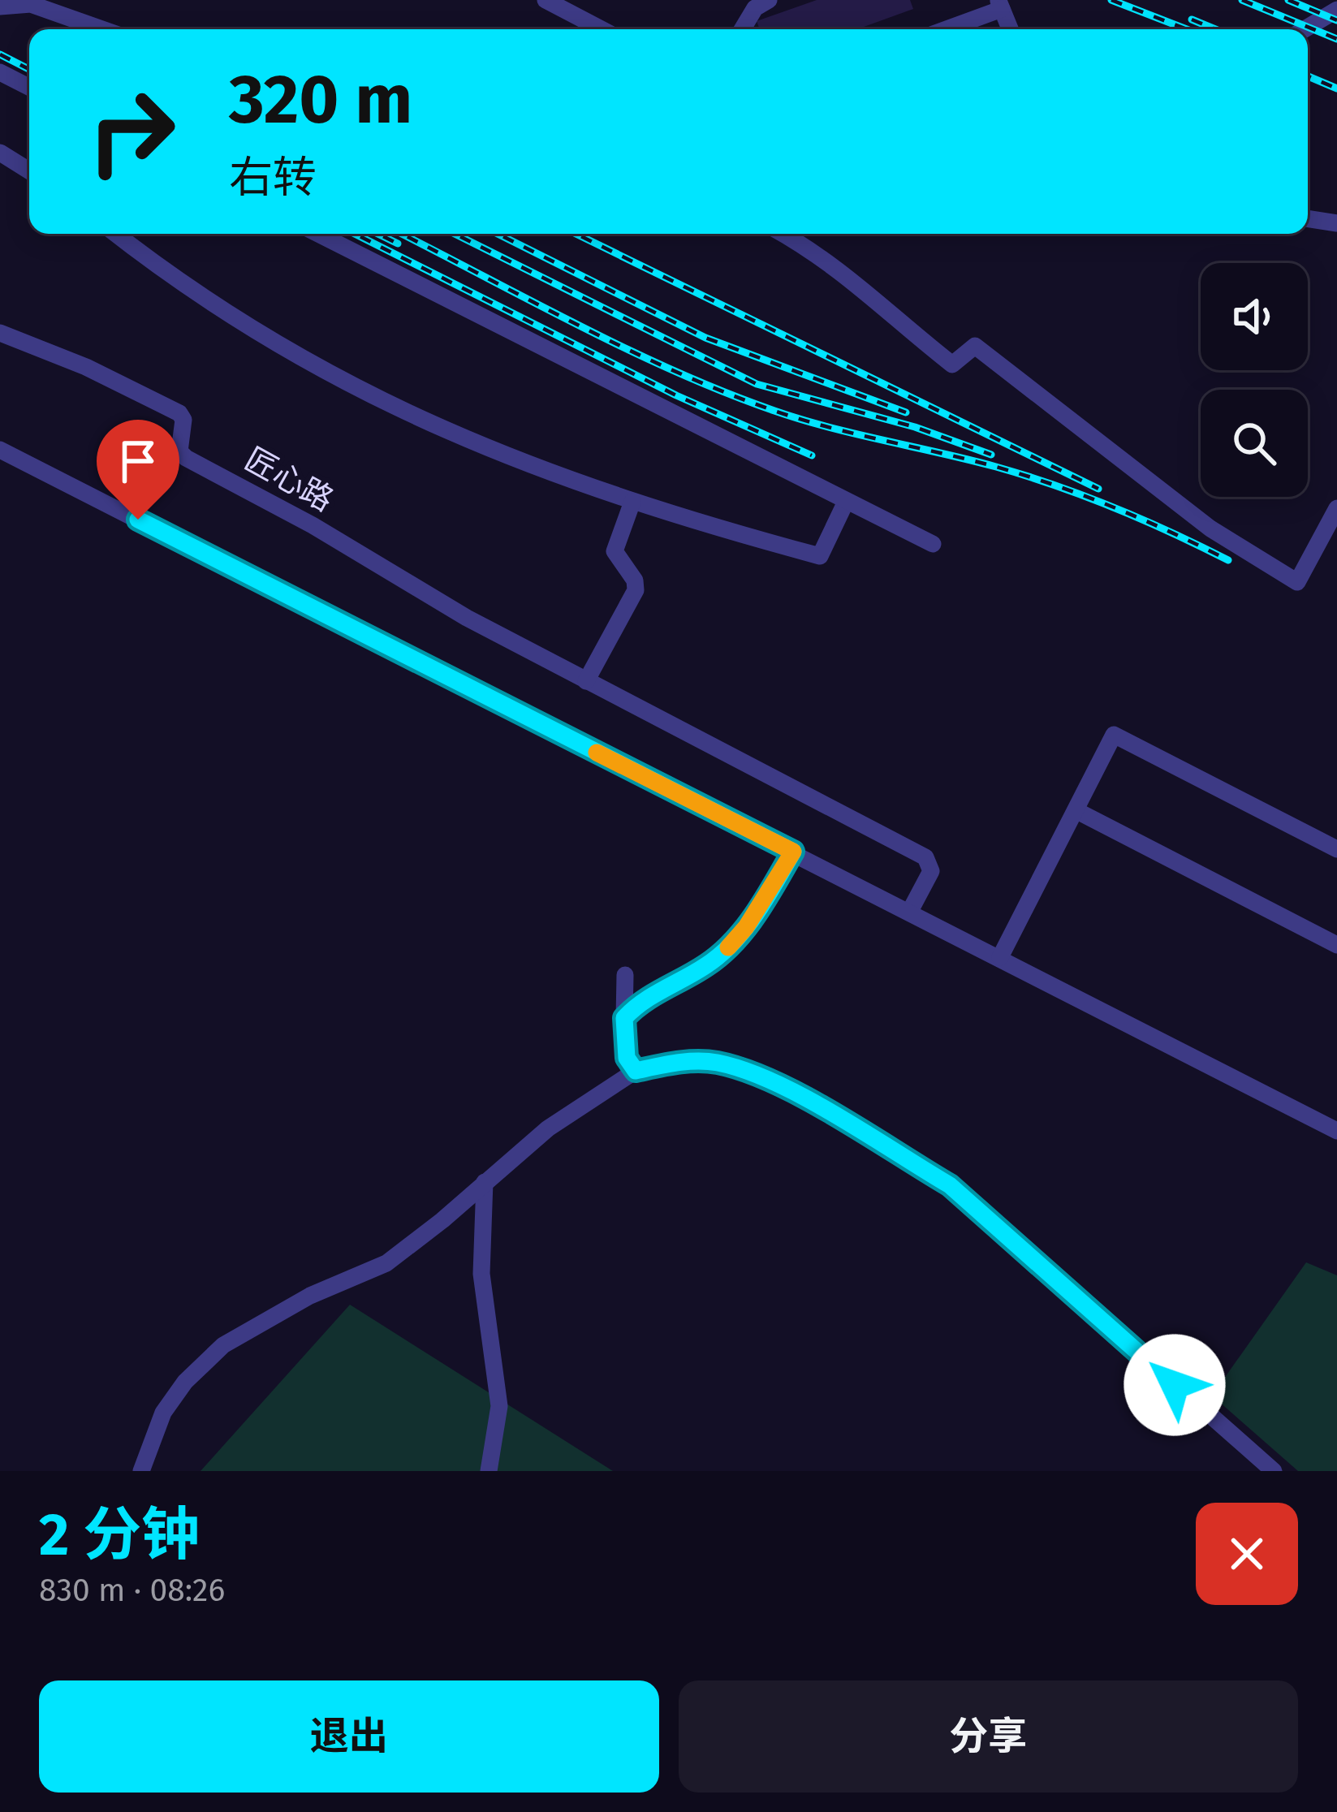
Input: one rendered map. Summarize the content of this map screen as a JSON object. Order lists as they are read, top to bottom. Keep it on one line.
{"streets":{"street":["匠心路"]},"page":{"turn":["320 m","右转"],"heading":["2 分钟","830 m · 08:26"],"buttons":["退出","分享"]}}
